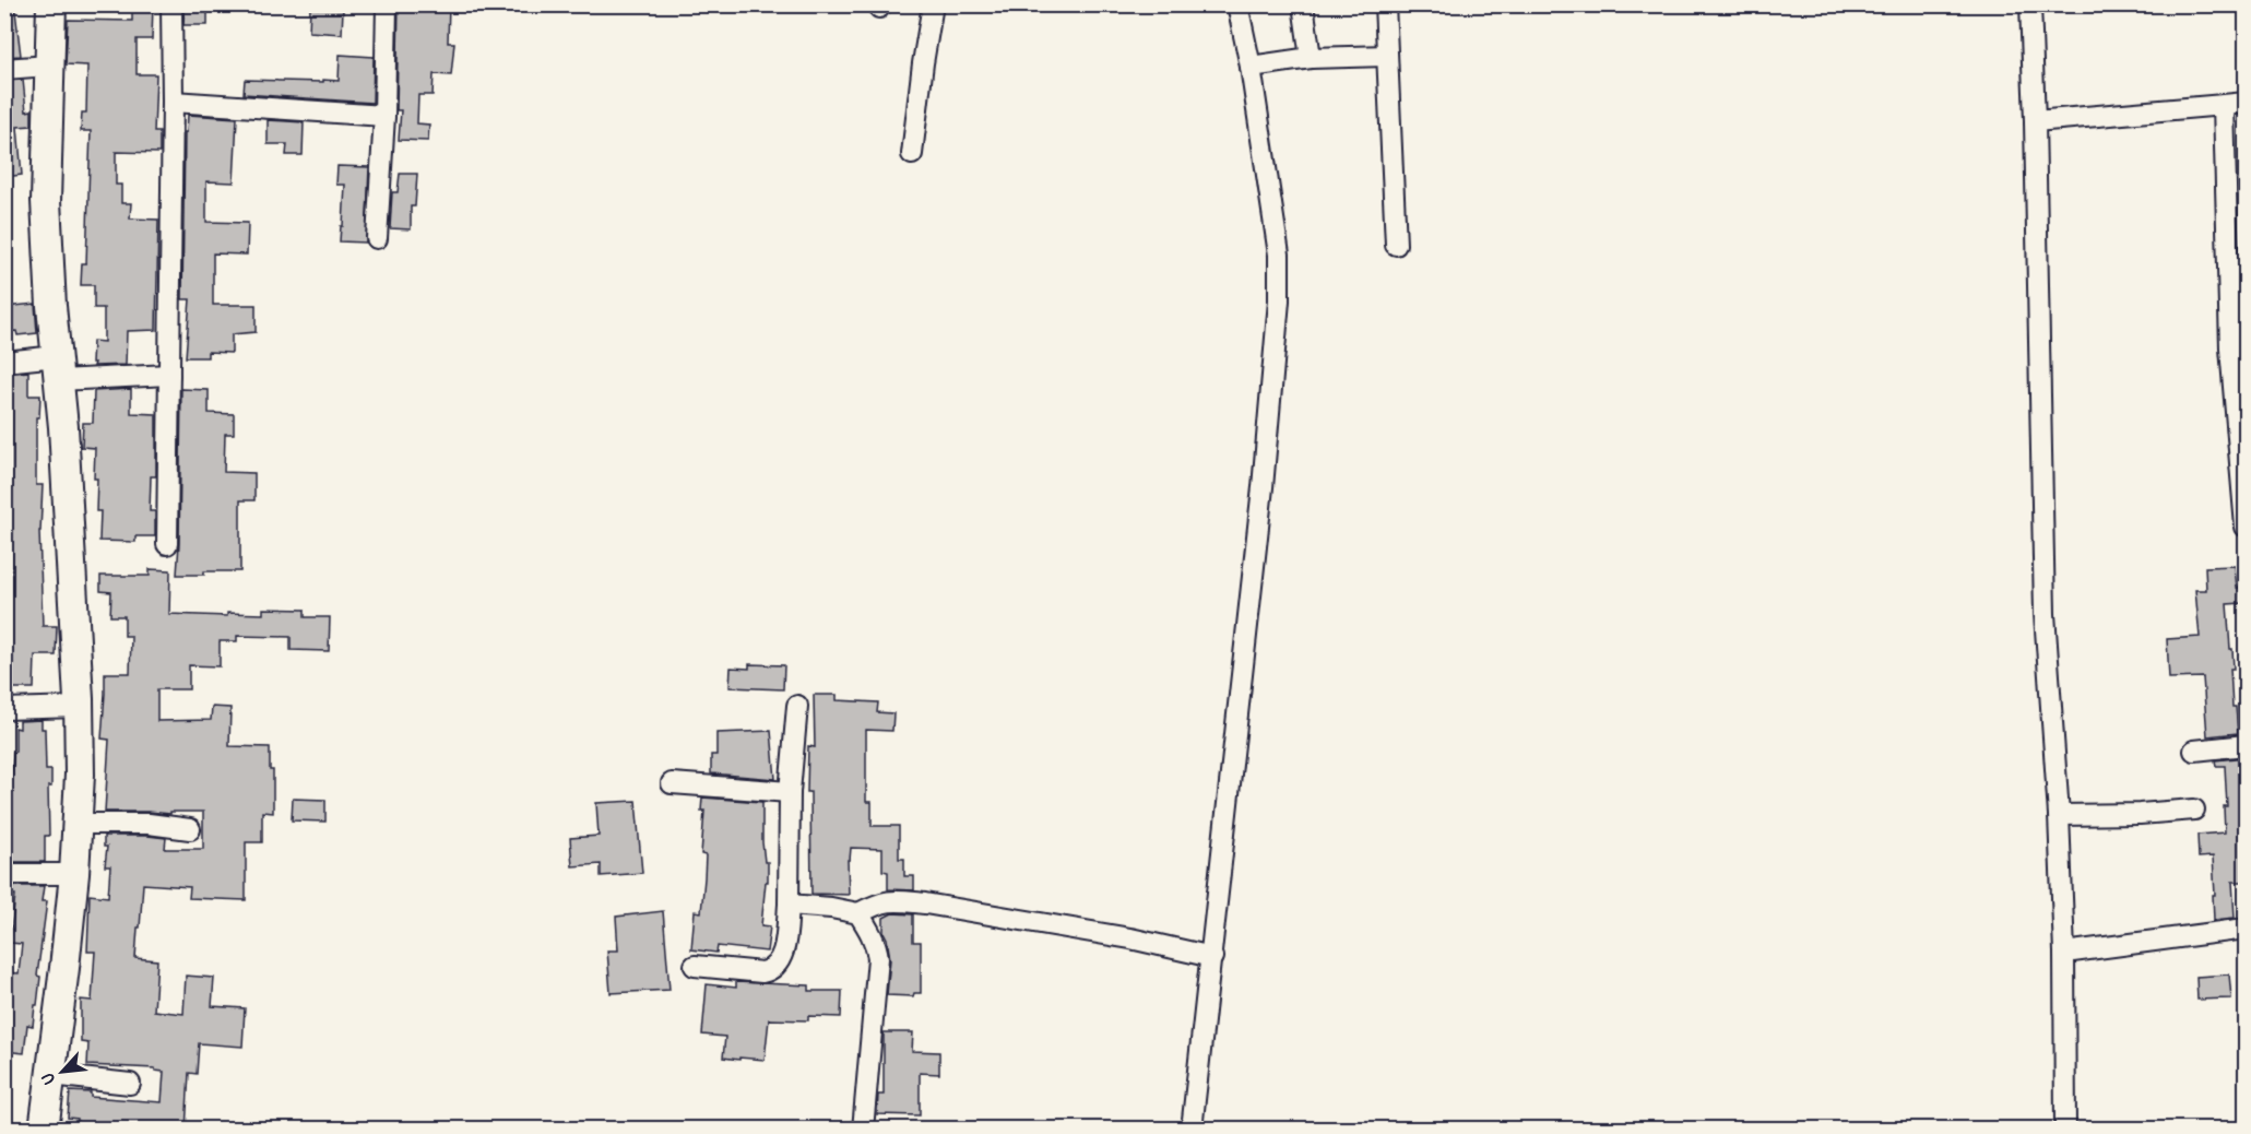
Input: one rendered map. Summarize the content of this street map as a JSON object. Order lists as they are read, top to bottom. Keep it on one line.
{"north":"bottom left"}
